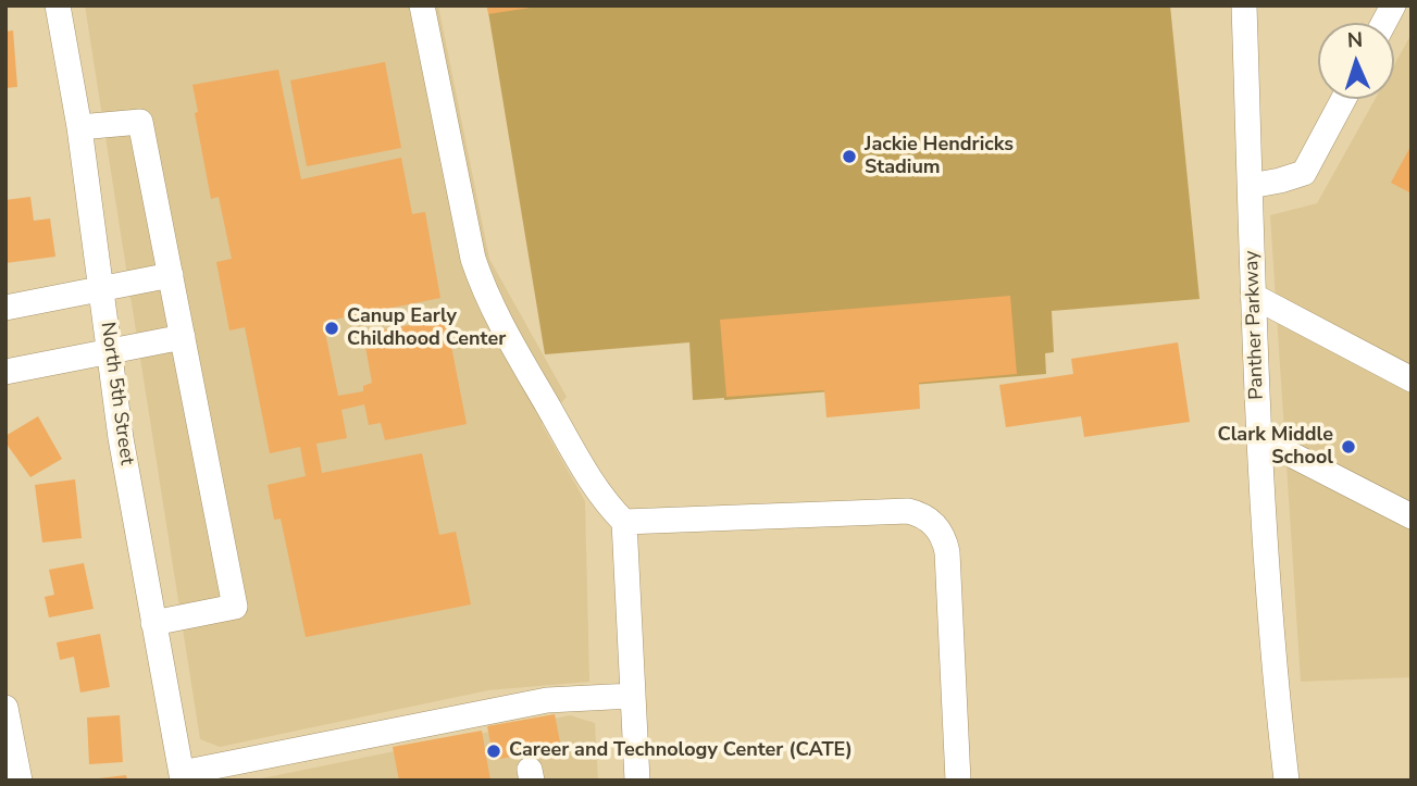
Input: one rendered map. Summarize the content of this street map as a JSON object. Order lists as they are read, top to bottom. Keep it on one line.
{"streets":{"street":["Panther Parkway","North 5th Street"]},"places":["Jackie Hendricks Stadium","Canup Early Childhood Center","Clark Middle School","Career and Technology Center (CATE)"],"north":"top"}
